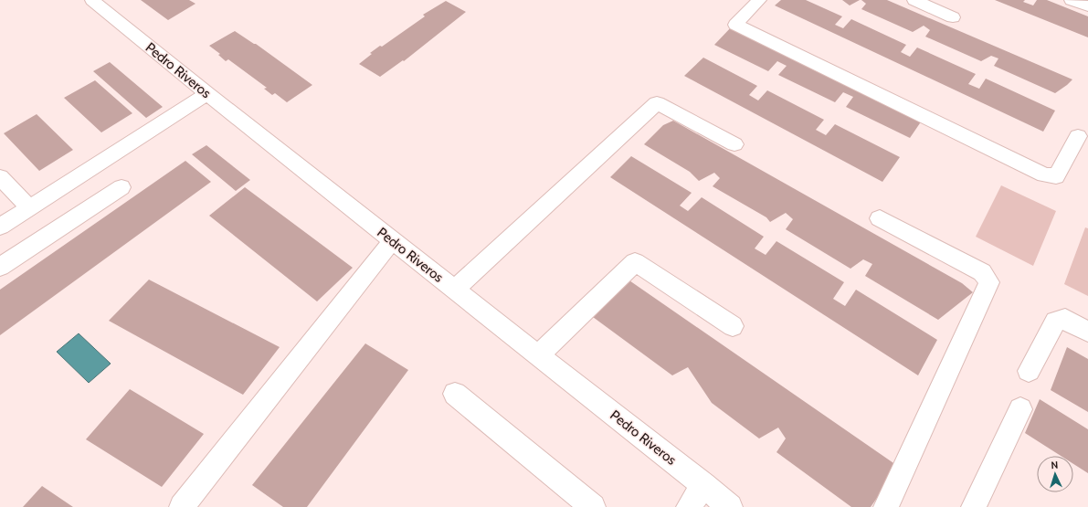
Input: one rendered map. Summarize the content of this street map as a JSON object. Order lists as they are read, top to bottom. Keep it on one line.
{"streets":{"street":["Pedro Riveros"]},"north":"top"}
